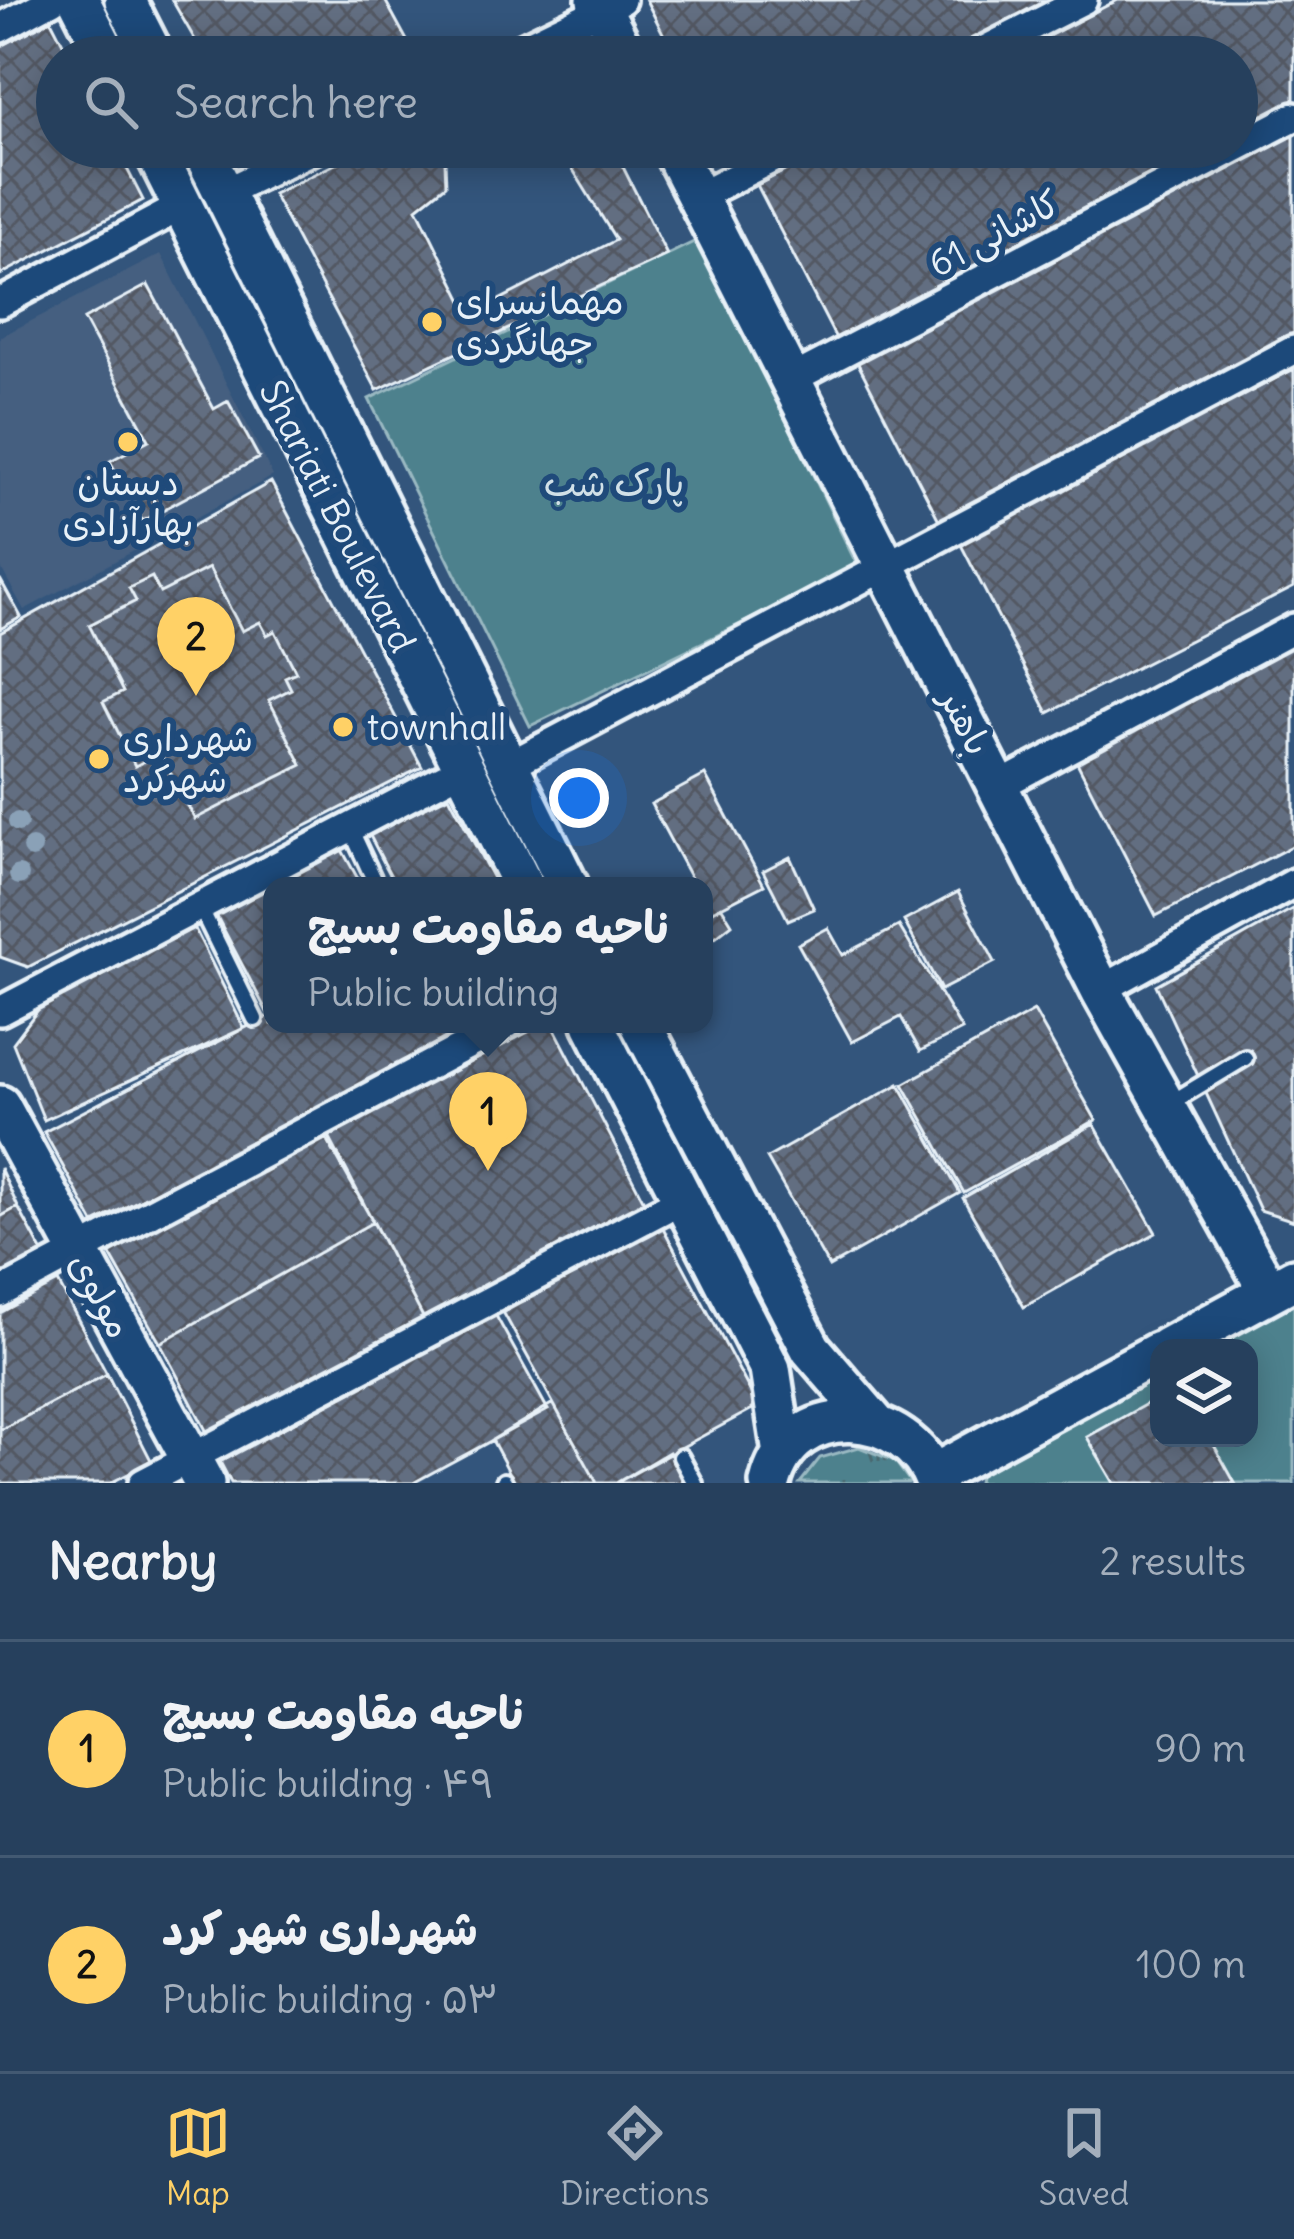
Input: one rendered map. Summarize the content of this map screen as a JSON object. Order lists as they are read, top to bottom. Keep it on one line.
{"streets":{"main road":["Shariati Boulevard","باهنر","مولوی"],"street":["کاشانی 61"]},"crossings":[["کاشانی 61","باهنر"]],"parks":["پارک شب"],"places":["مهمانسرای جهانگردی","دبستان بهارآزادی","townhall","شهرداری شهرکرد"],"page":{"search":"Search here","pins":["2","1"],"popup":["ناحیه مقاومت بسیج","Public building"],"heading":["Nearby","2 results"],"list":[{"mark":"1","name":"ناحیه مقاومت بسیج","note":"Public building · ۴۹","value":"90 m"},{"mark":"2","name":"شهرداری شهر کرد","note":"Public building · ۵۳","value":"100 m"}],"nav":["Map","Directions","Saved"]}}
